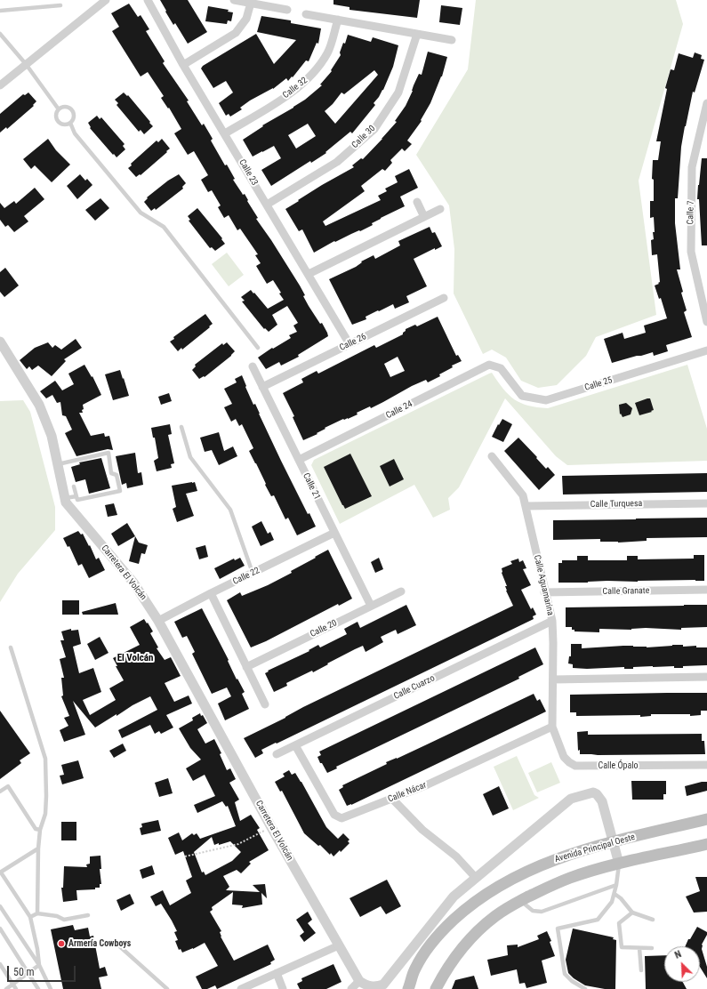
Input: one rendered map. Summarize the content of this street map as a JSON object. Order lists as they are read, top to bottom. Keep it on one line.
{"streets":{"main road":["Avenida Principal Oeste"],"street":["Calle 32","Calle 30","Calle 23","Calle 7","Calle 26","Calle 25","Calle 24","Calle 21","Calle Turquesa","Carretera El Volcán","Calle 22","Calle Aguamarina","Calle Granate","Calle 20","Calle Cuarzo","Calle Ópalo","Calle Nácar"]},"crossings":[["Calle 32","Calle 23"],["Calle 30","Calle 23"],["Calle 23","Calle 26"],["Calle 26","Calle 21"],["Calle 25","Calle 24"],["Calle 24","Calle 21"],["Calle 21","Calle 22"],["Calle 21","Calle 20"],["Calle Turquesa","Calle Aguamarina"],["Carretera El Volcán","Calle 22"],["Calle Aguamarina","Calle Granate"],["Calle Aguamarina","Calle Cuarzo"],["Calle Aguamarina","Calle Ópalo"],["Calle Aguamarina","Calle Nácar"],["Calle Cuarzo","Calle Nácar"],["Calle Ópalo","Calle Nácar"]],"districts":["El Volcán"],"places":["Armería Cowboys"],"scale_bar":"50 m","north":"top left"}
